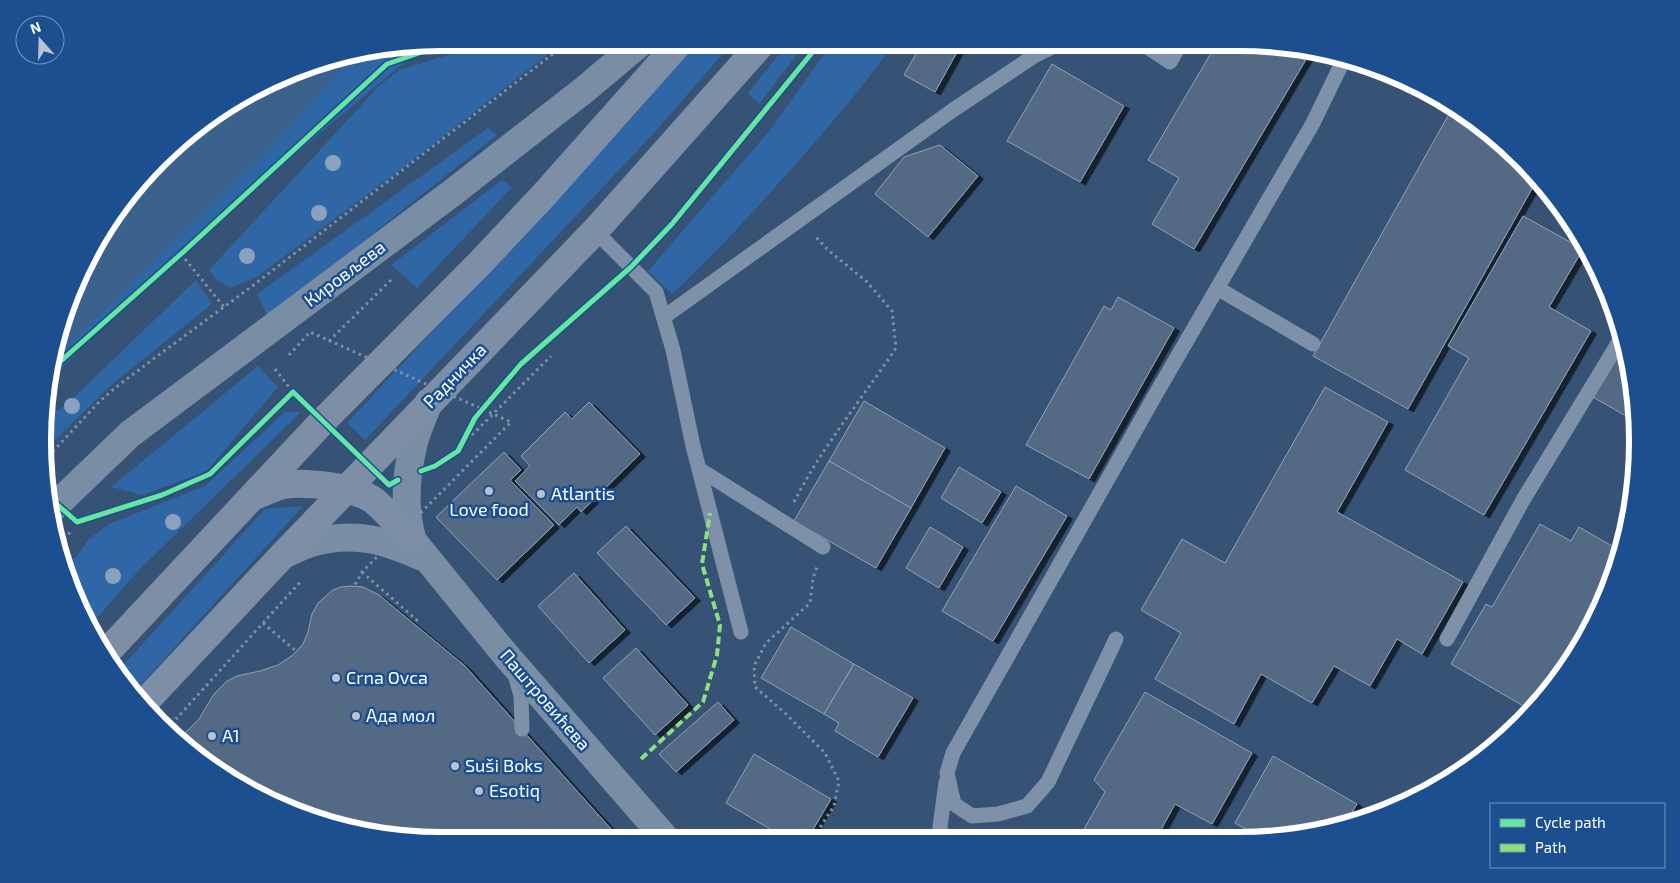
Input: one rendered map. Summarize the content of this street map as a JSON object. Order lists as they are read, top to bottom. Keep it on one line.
{"streets":{"main road":["Кировљева","Радничка","Паштровићева"]},"crossings":[["Радничка","Паштровићева"]],"places":["Love food","Atlantis","Crna Ovca","Ада мол","A1","Suši Boks","Esotiq"],"legend":["Cycle path","Path"],"north":"top"}
